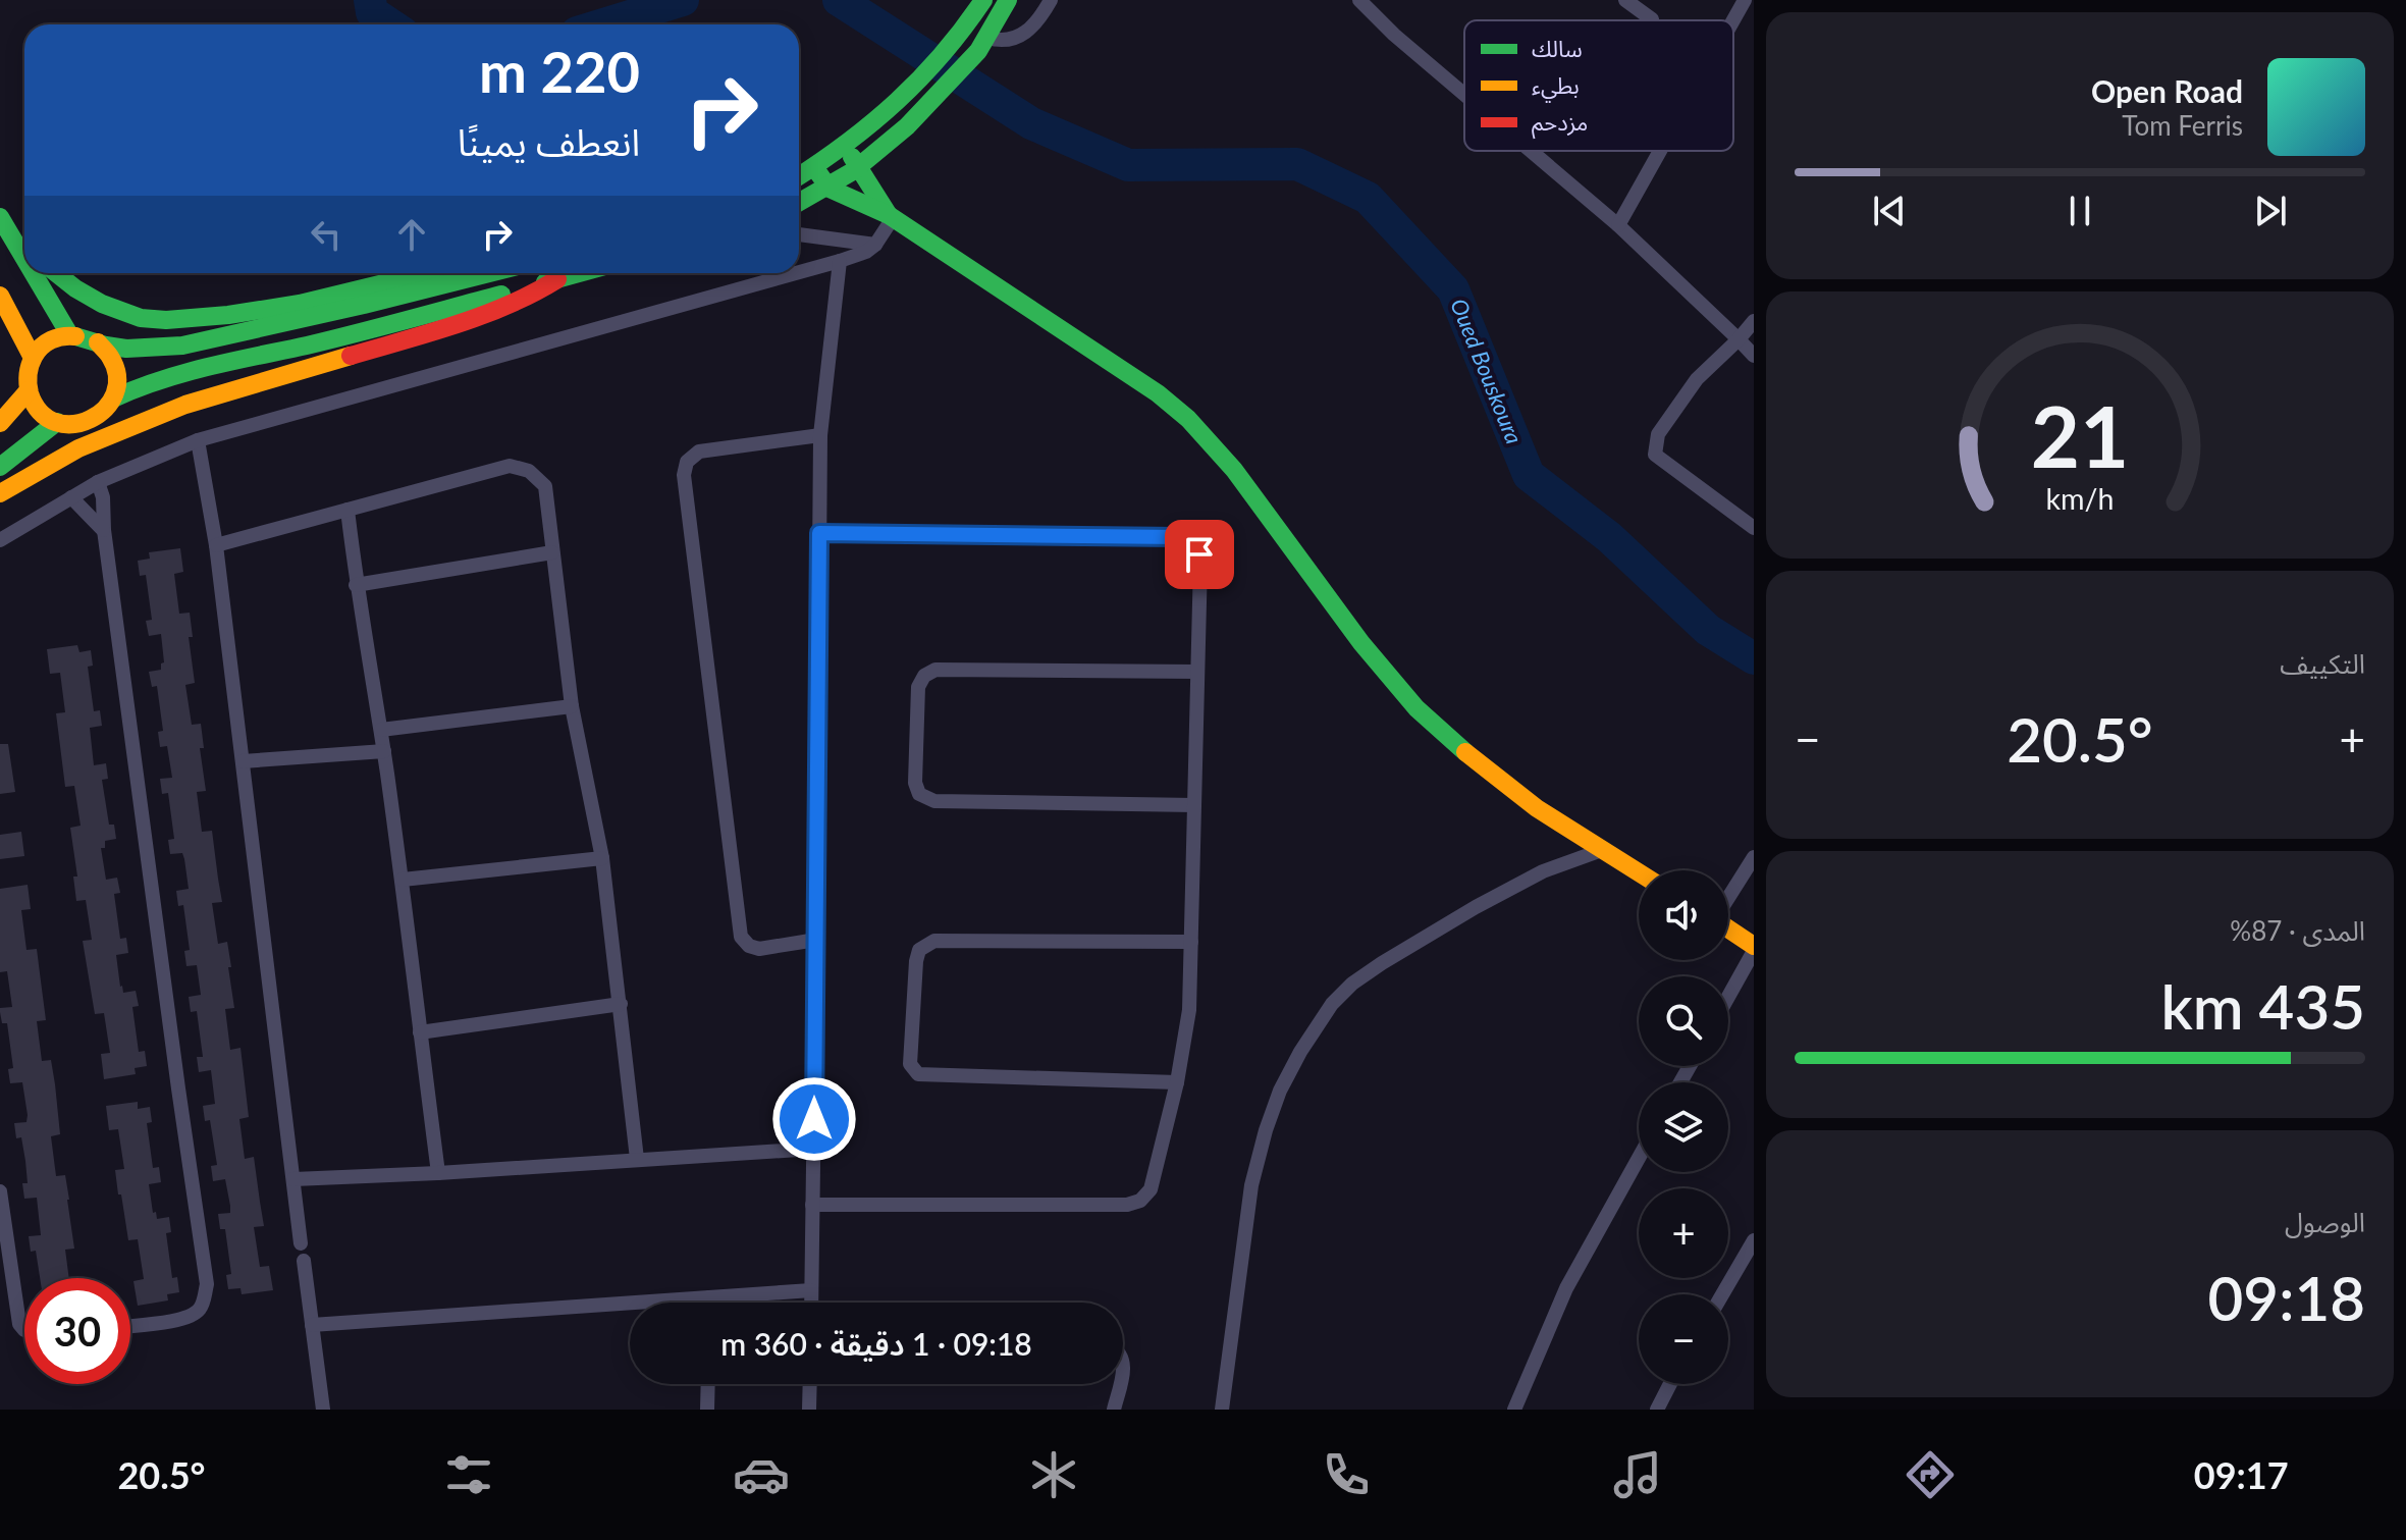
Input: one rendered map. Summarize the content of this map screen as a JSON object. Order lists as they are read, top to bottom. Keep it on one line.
{"water":["Oued Bouskoura"],"legend":["سالك","بطيء","مزدحم"],"page":{"turn":["220 m","انعطف يمينًا"],"song":["Open Road","Tom Ferris"],"tile":["التكييف",["المدى · 87%","435 km"],["الوصول","09:18"]],"heat":["−","20.5°","+"],"map_buttons":["+","−"],"limit":"30","trip":"09:18 · 1 دقيقة · 360 m","tabs":["09:17","20.5°"],"gauge":["21","km/h"]}}
